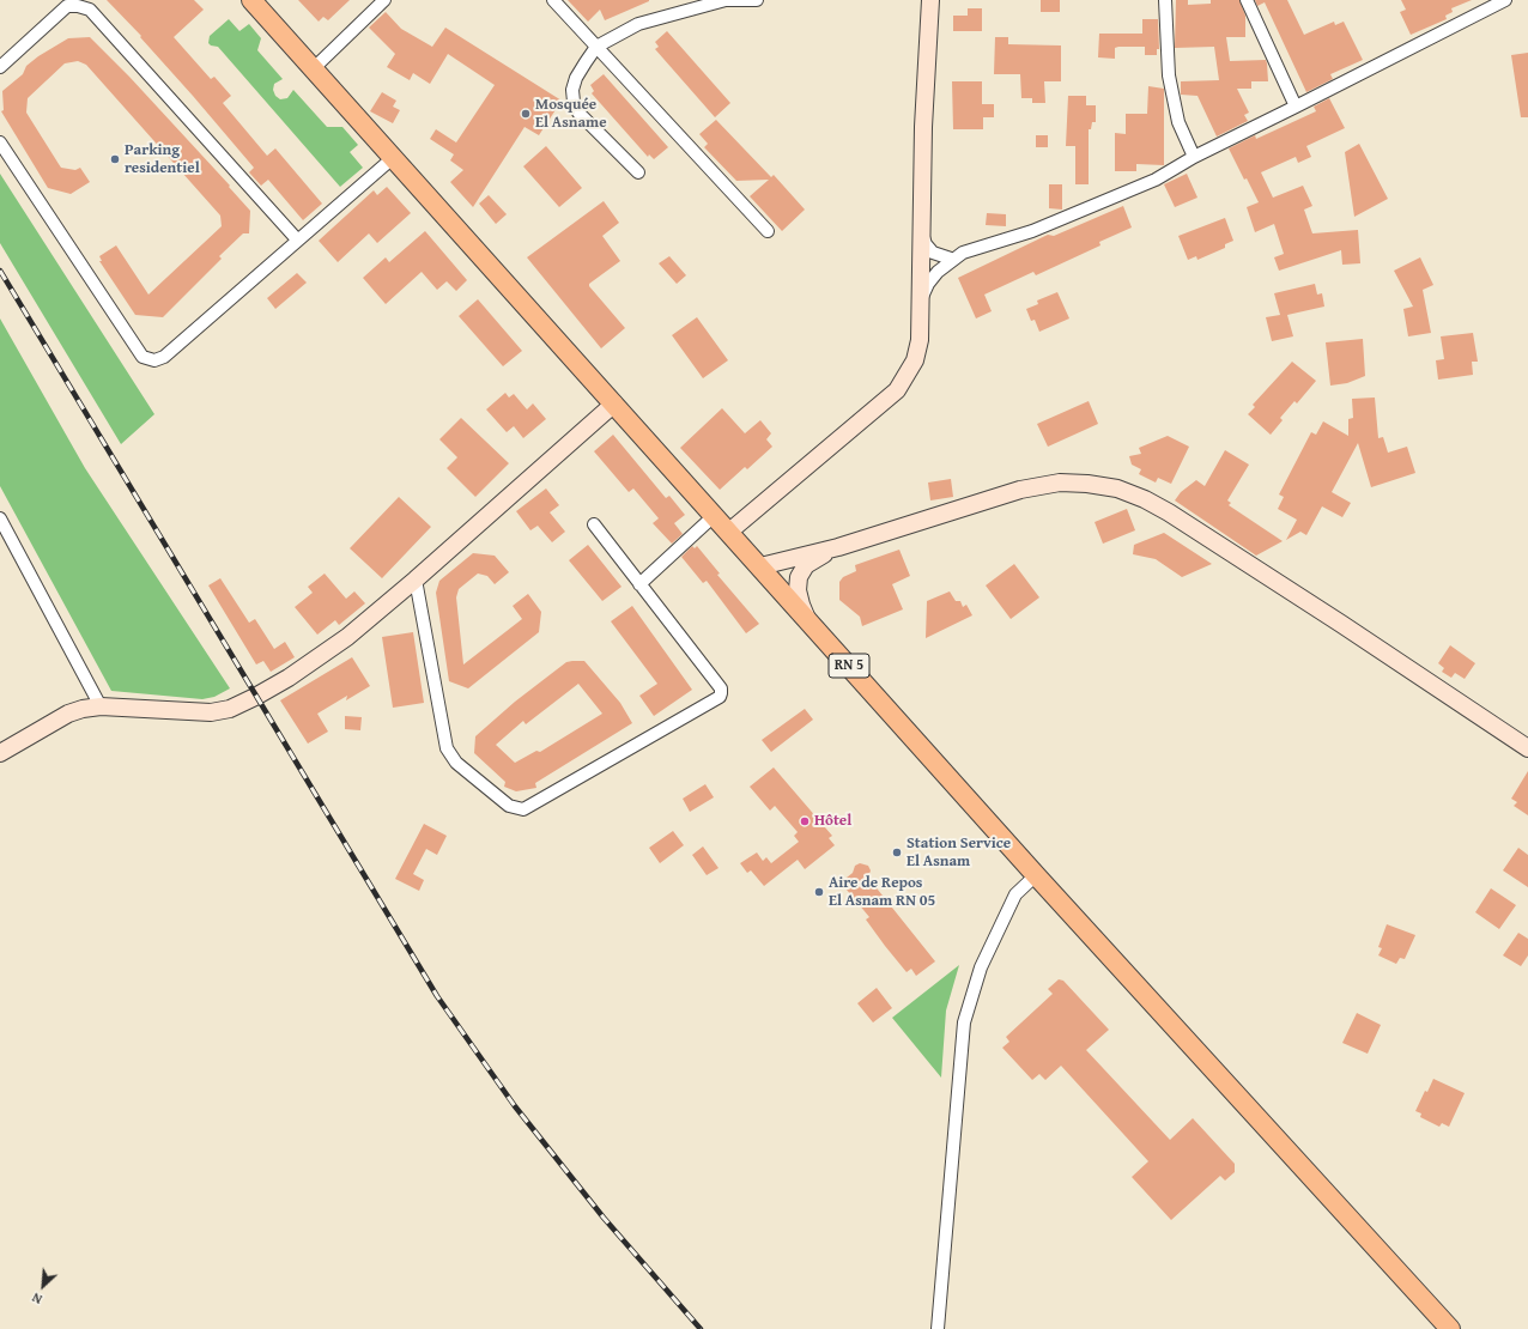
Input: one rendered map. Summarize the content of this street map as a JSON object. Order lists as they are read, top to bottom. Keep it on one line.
{"streets":{"main road":["RN 5"]},"places":["Mosquée El Asname","Parking residentiel","Hôtel","Station Service El Asnam","Aire de Repos El Asnam RN 05"],"north":"bottom left"}
